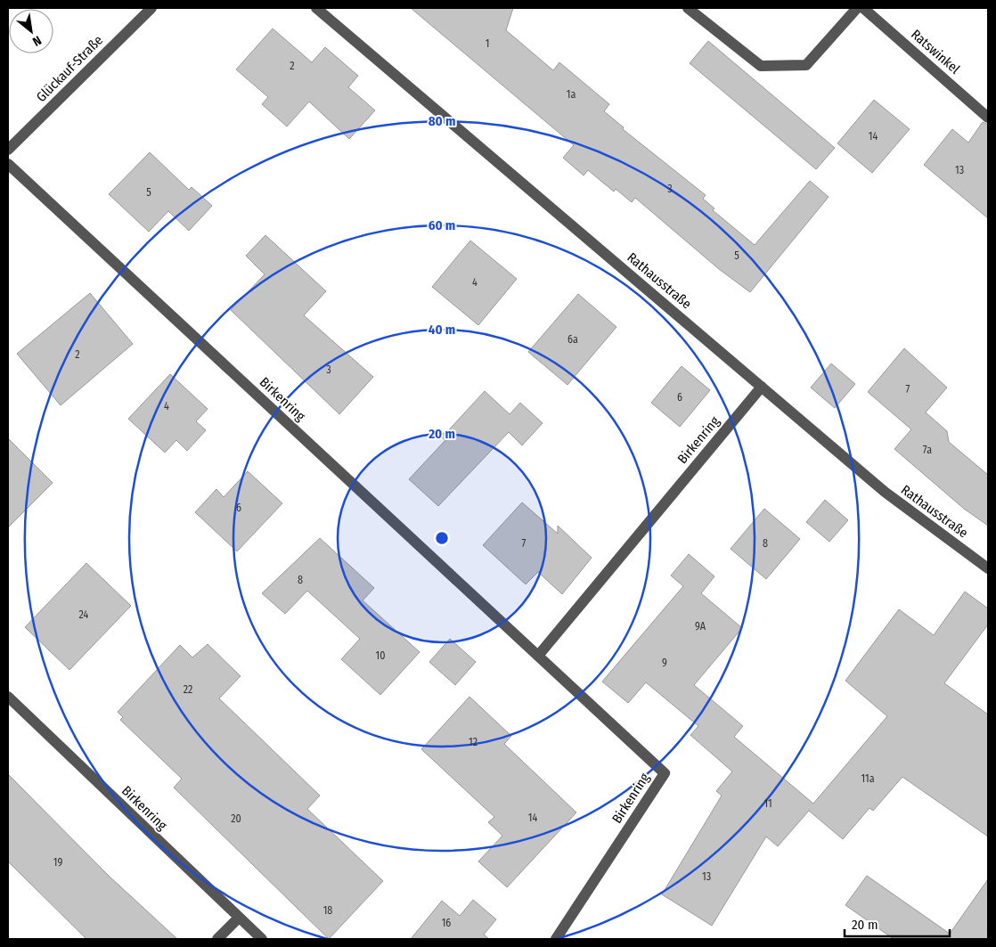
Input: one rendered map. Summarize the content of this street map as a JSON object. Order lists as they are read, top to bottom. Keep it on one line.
{"streets":{"street":["Ratswinkel","Glückauf-Straße","Rathausstraße","Birkenring"]},"crossings":[["Rathausstraße","Birkenring"]],"house_numbers":["1","2","1a","14","13","3","5","5","4","6a","2","3","7","6","4","7a","6","7","8","8","24","9A","10","9","22","12","11a","11","14","20","19","13","18","16"],"scale_bar":"20 m","north":"bottom right","rings":["80 m","60 m","40 m","20 m"]}
